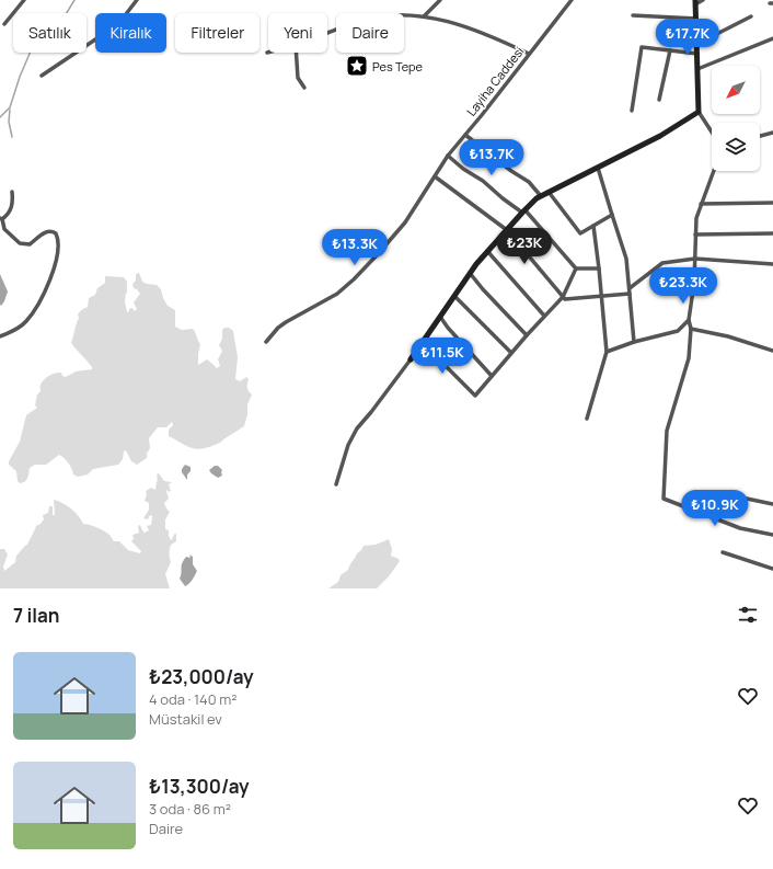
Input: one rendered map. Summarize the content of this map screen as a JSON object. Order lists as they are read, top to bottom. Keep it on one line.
{"streets":{"street":["Layiha Caddesi"]},"places":{"place":["Pes Tepe"]},"north":"bottom left","page":{"chip":["Satılık","Kiralık","Filtreler","Yeni","Daire"],"price":["₺17.7K","₺13.7K","₺23K","₺13.3K","₺23.3K","₺11.5K","₺10.9K"],"heading":"7 ilan","list":[{"name":"₺23,000/ay","note":"4 oda · 140 m² · Müstakil ev"},{"name":"₺13,300/ay","note":"3 oda · 86 m² · Daire"}]}}
